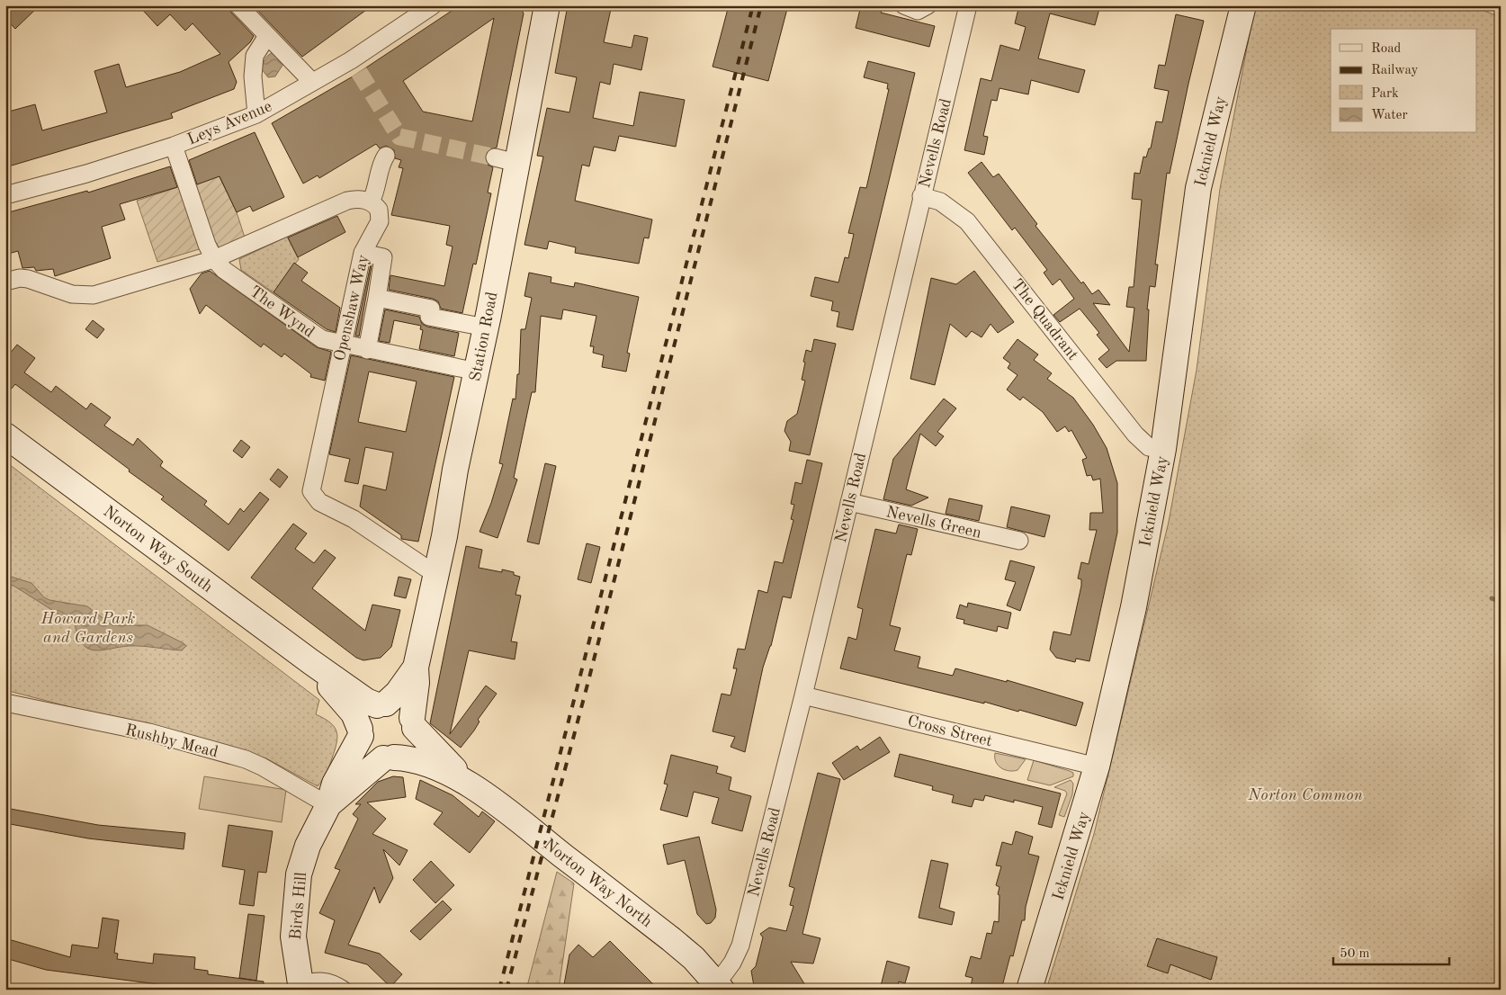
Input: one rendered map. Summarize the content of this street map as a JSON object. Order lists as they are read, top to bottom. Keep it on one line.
{"streets":{"street":["Leys Avenue","Icknield Way","Nevells Road","Openshaw Way","The Wynd","The Quadrant","Station Road","Nevells Green","Norton Way South","Cross Street","Rushby Mead","Norton Way North","Birds Hill"]},"crossings":[["Leys Avenue","The Wynd"],["Icknield Way","The Quadrant"],["Icknield Way","Cross Street"],["Nevells Road","The Quadrant"],["Nevells Road","Nevells Green"],["Nevells Road","Cross Street"],["Nevells Road","Norton Way North"],["Openshaw Way","The Wynd"],["Openshaw Way","Station Road"],["The Wynd","Station Road"],["Station Road","Norton Way South"],["Station Road","Norton Way North"],["Station Road","Birds Hill"],["Norton Way South","Norton Way North"],["Norton Way South","Birds Hill"],["Rushby Mead","Birds Hill"],["Norton Way North","Birds Hill"]],"parks":["Howard Park and Gardens","Norton Common"],"legend":["Road","Railway","Park","Water"],"scale_bar":"50 m"}
